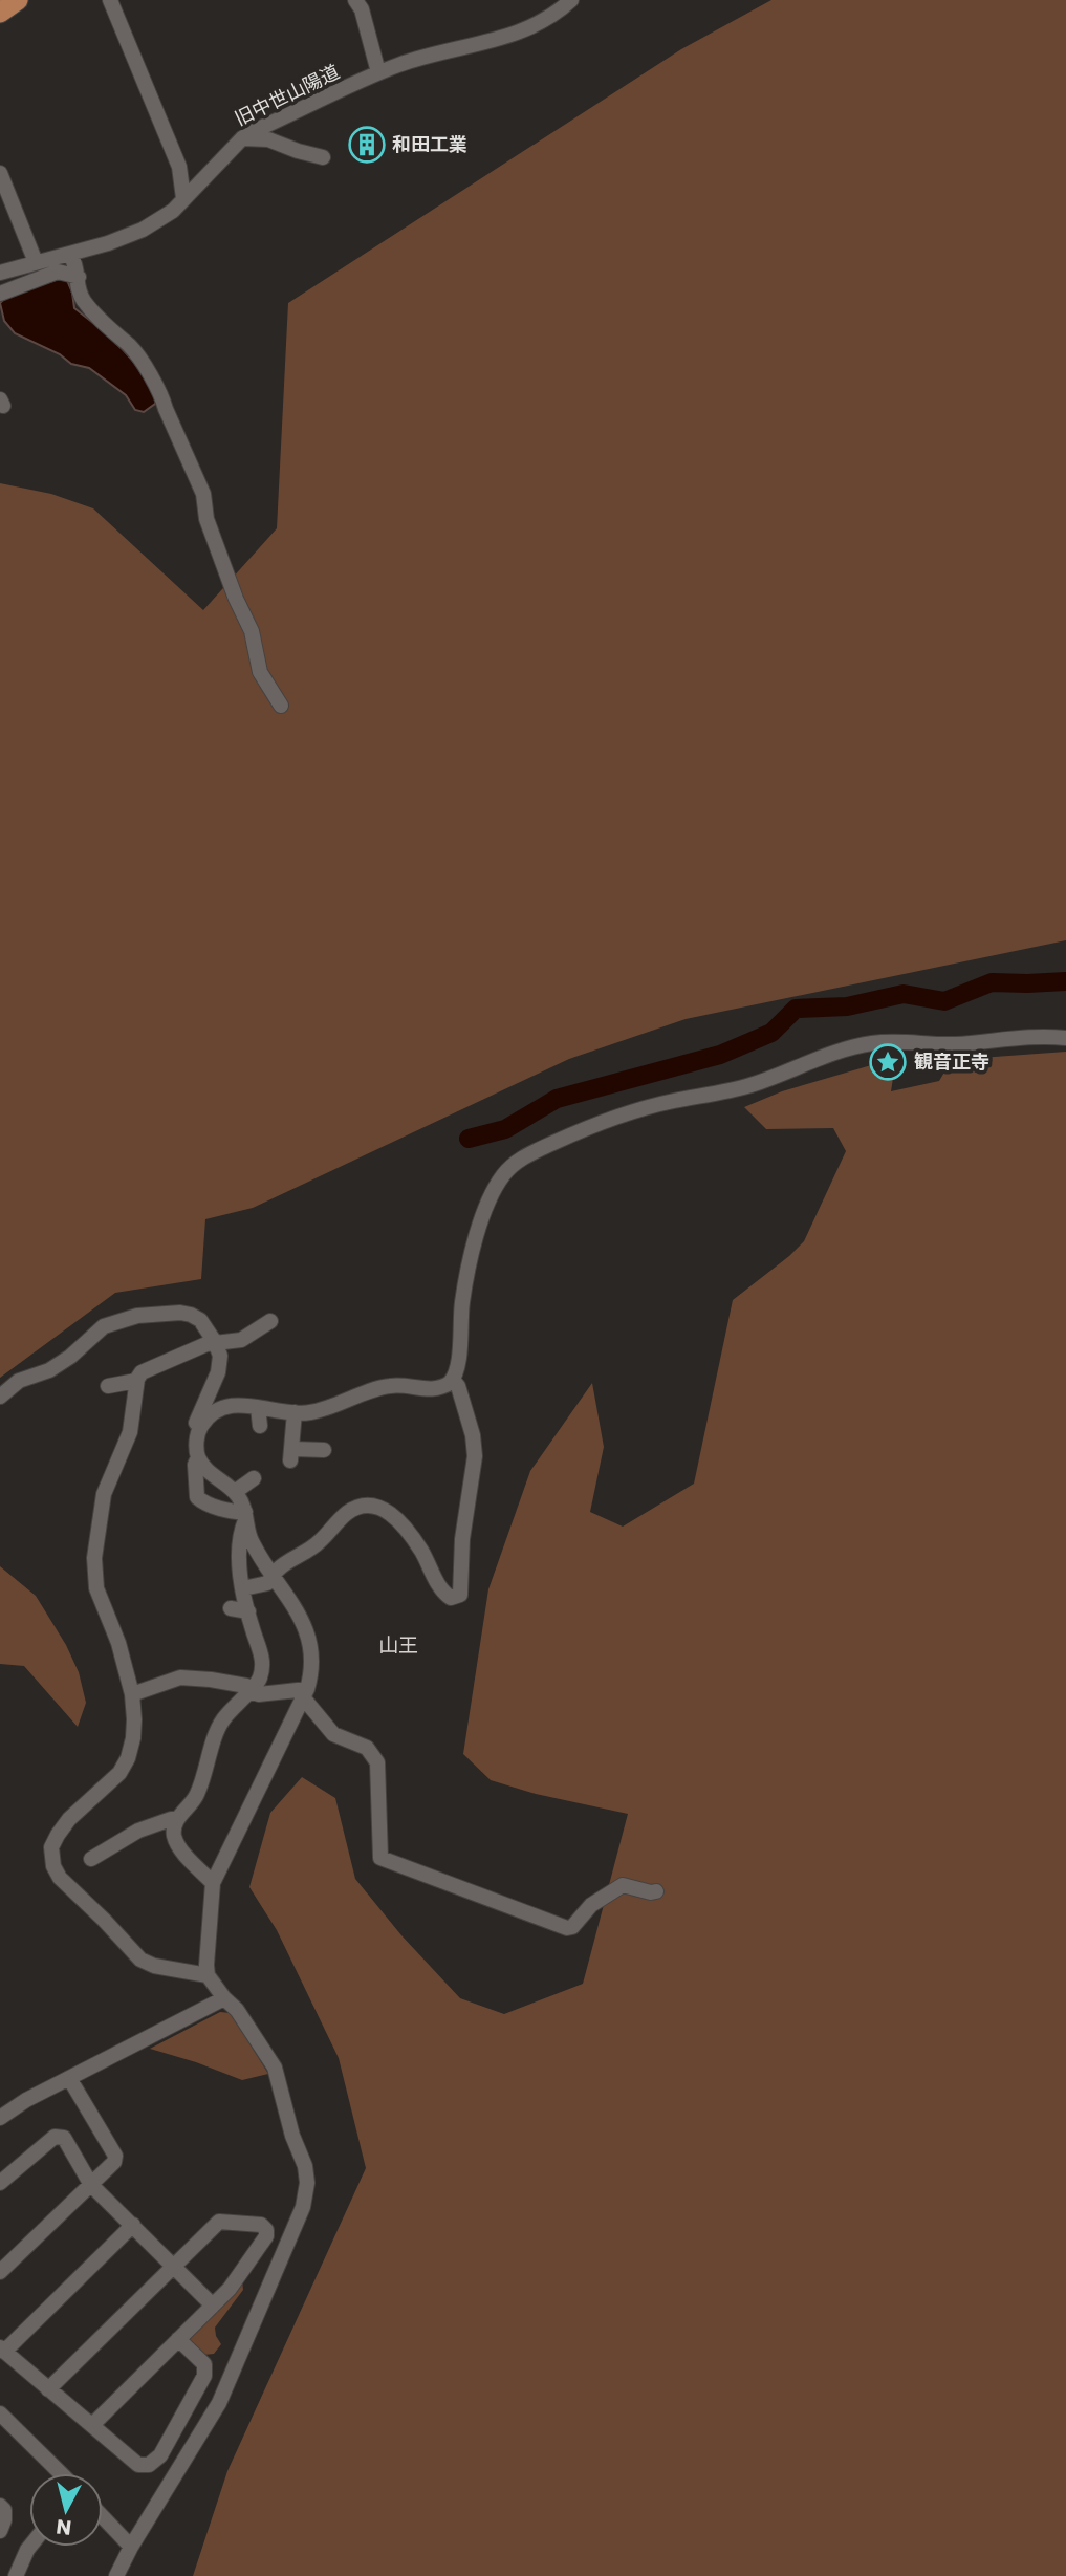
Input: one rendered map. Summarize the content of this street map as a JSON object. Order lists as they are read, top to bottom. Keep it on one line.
{"streets":{"street":["旧中世山陽道"]},"districts":["山王"],"places":{"building":["和田工業"],"place":["観音正寺"]},"north":"bottom"}
